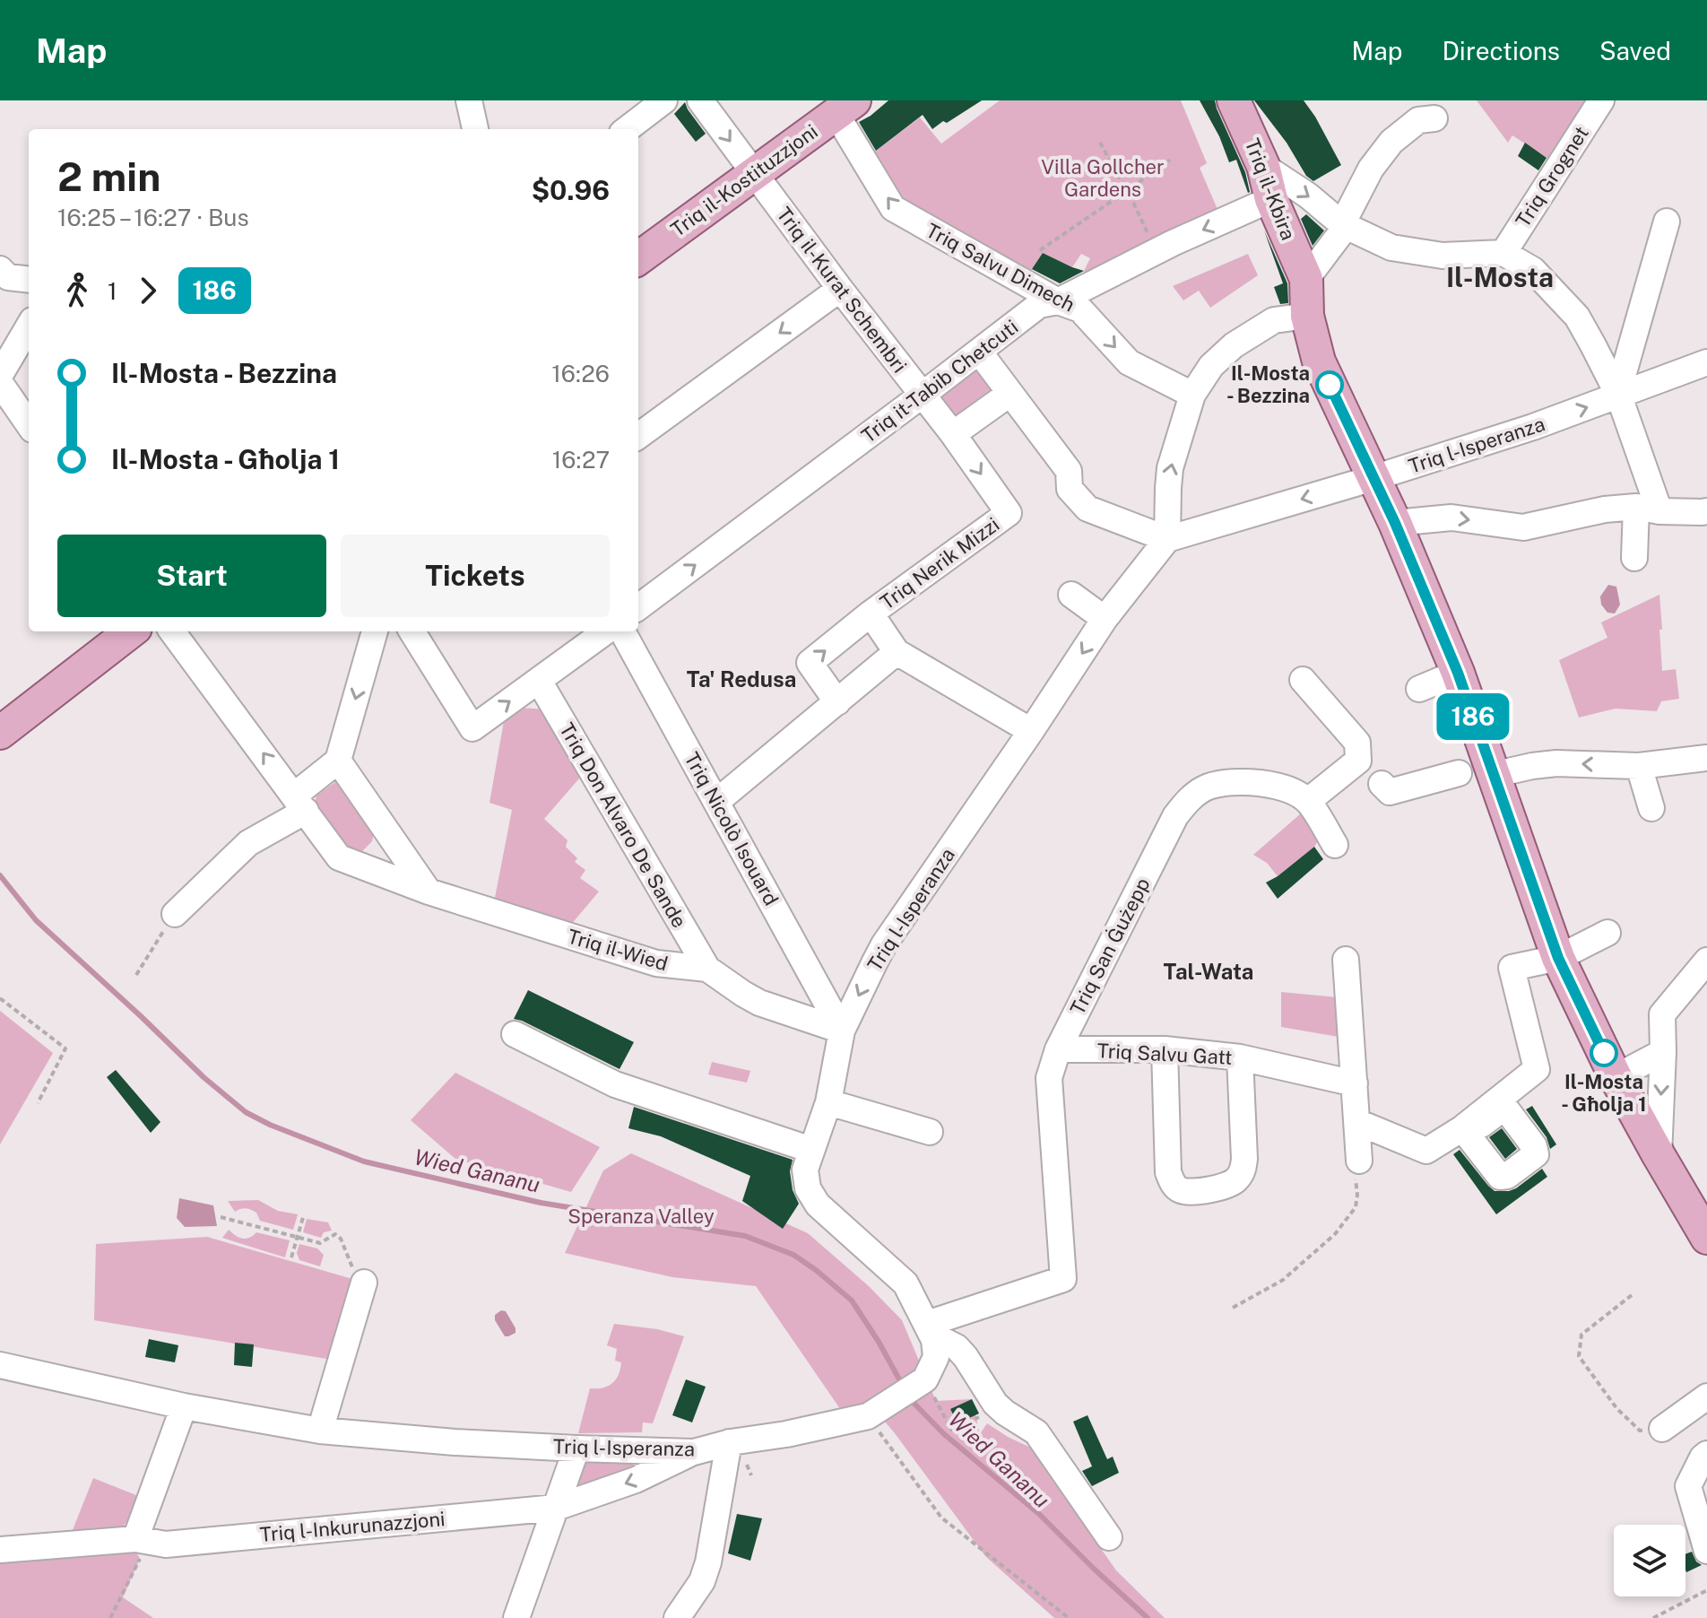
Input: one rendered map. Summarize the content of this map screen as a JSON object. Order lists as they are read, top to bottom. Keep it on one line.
{"streets":{"main road":["Triq il-Kostituzzjoni","Triq il-Kbira"],"street":["Triq Grognet","Triq Salvu Dimech","Triq il-Kurat Schembri","Triq it-Tabib Chetcuti","Triq l-Isperanza","Triq Nerik Mizzi","Triq Don Alvaro De Sande","Triq Nicolò Isouard","Triq San Ġużepp","Triq il-Wied","Triq Salvu Gatt","Triq l-Inkurunazzjoni"]},"crossings":[["Triq il-Kostituzzjoni","Triq Salvu Dimech"],["Triq il-Kostituzzjoni","Triq il-Kurat Schembri"],["Triq il-Kbira","Triq it-Tabib Chetcuti"],["Triq il-Kbira","Triq l-Isperanza"],["Triq Salvu Dimech","Triq it-Tabib Chetcuti"],["Triq il-Kurat Schembri","Triq it-Tabib Chetcuti"],["Triq il-Kurat Schembri","Triq Nerik Mizzi"],["Triq l-Isperanza","Triq Nicolò Isouard"],["Triq l-Isperanza","Triq San Ġużepp"],["Triq l-Isperanza","Triq il-Wied"],["Triq l-Isperanza","Triq l-Inkurunazzjoni"],["Triq Don Alvaro De Sande","Triq il-Wied"],["Triq Nicolò Isouard","Triq il-Wied"],["Triq San Ġużepp","Triq Salvu Gatt"]],"districts":["Il-Mosta","Ta' Redusa","Tal-Wata"],"water":["Wied Gananu"],"parks":["Villa Gollcher Gardens","Speranza Valley"],"places":["Il-Mosta - Bezzina","Il-Mosta - Għolja 1"],"lines":["bus line 186"],"page":{"header":"Map","nav":["Map","Directions","Saved"],"on_map":"186","heading":["2 min","16:25 – 16:27 · Bus","$0.96"],"legs":["1","186"],"list":[{"name":"Il-Mosta - Bezzina","value":"16:26"},{"name":"Il-Mosta - Għolja 1","value":"16:27"}],"buttons":["Start","Tickets"]}}
